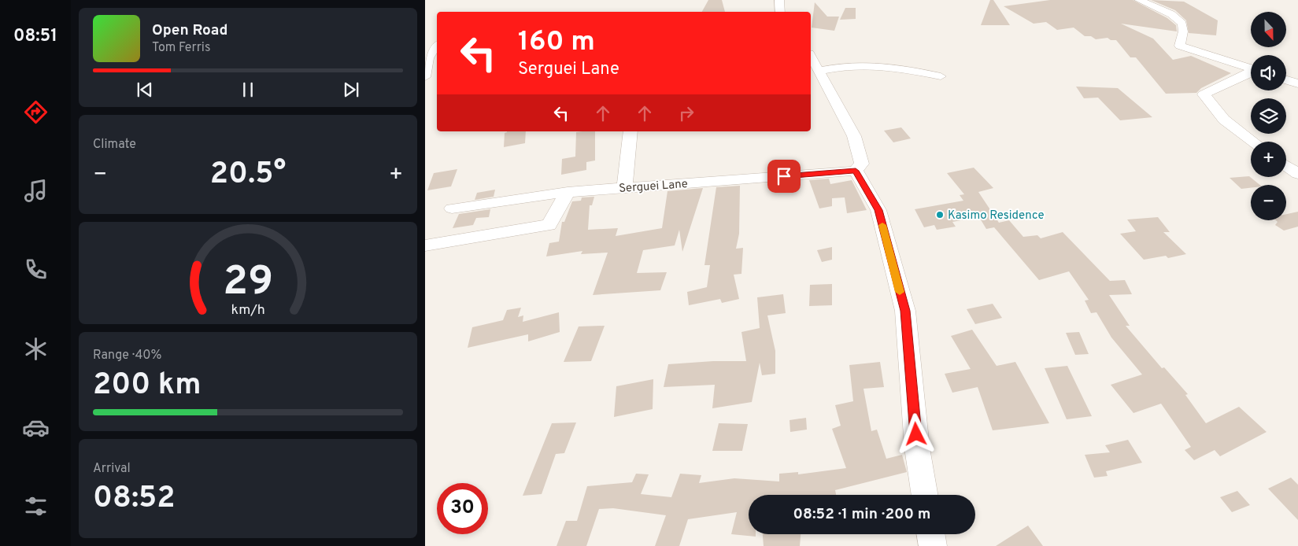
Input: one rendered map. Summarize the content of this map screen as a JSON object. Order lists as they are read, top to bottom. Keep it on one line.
{"streets":{"street":["Serguei Lane"]},"places":["Kasimo Residence"],"north":"bottom","page":{"tabs":"08:51","map_buttons":["+","−"],"turn":["160 m","Serguei Lane"],"song":["Open Road","Tom Ferris"],"tile":["Climate",["Range · 40%","200 km"],["Arrival","08:52"]],"heat":["−","20.5°","+"],"limit":"30","trip":"08:52 · 1 min · 200 m","gauge":["29","km/h"]}}
